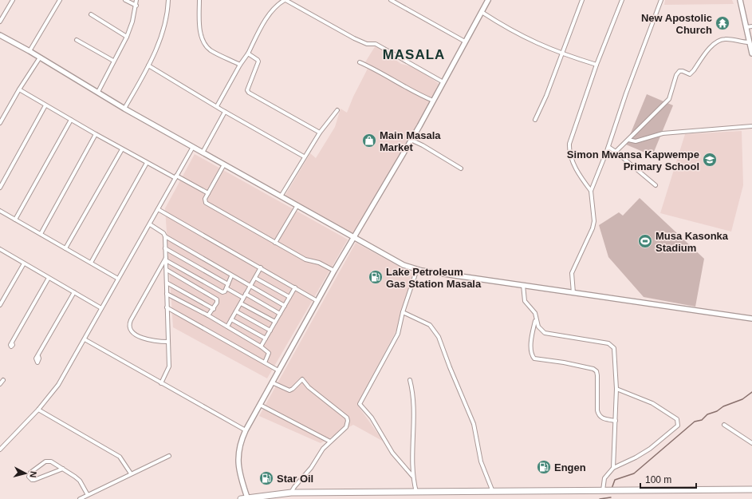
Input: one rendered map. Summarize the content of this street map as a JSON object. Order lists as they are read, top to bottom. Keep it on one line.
{"districts":["MASALA"],"places":{"temple":["New Apostolic Church"],"shop":["Main Masala Market"],"school or university":["Simon Mwansa Kapwempe Primary School"],"sports":["Musa Kasonka Stadium"],"fuel station":["Lake Petroleum Gas Station Masala","Engen","Star Oil"]},"scale_bar":"100 m","north":"right"}
